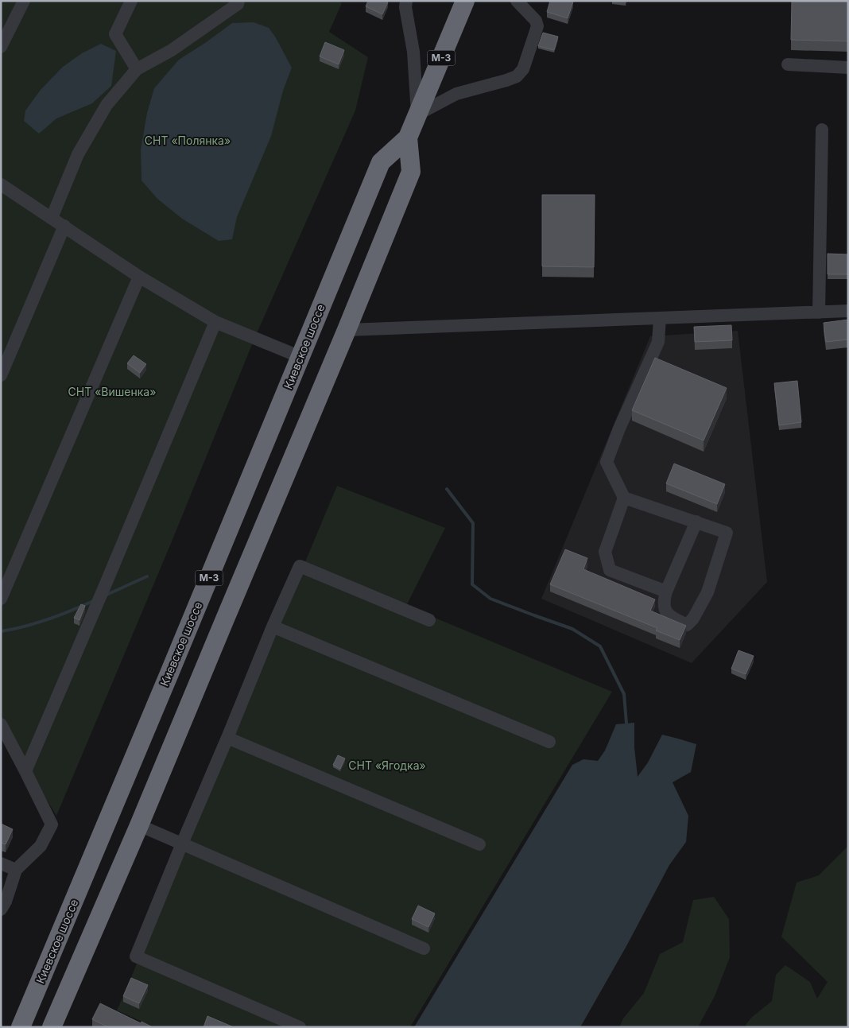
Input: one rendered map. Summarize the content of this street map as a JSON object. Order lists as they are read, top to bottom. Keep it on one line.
{"streets":{"highway":["М-3","Киевское шоссе"]},"parks":["СНТ «Полянка»","СНТ «Вишенка»","СНТ «Ягодка»"]}
